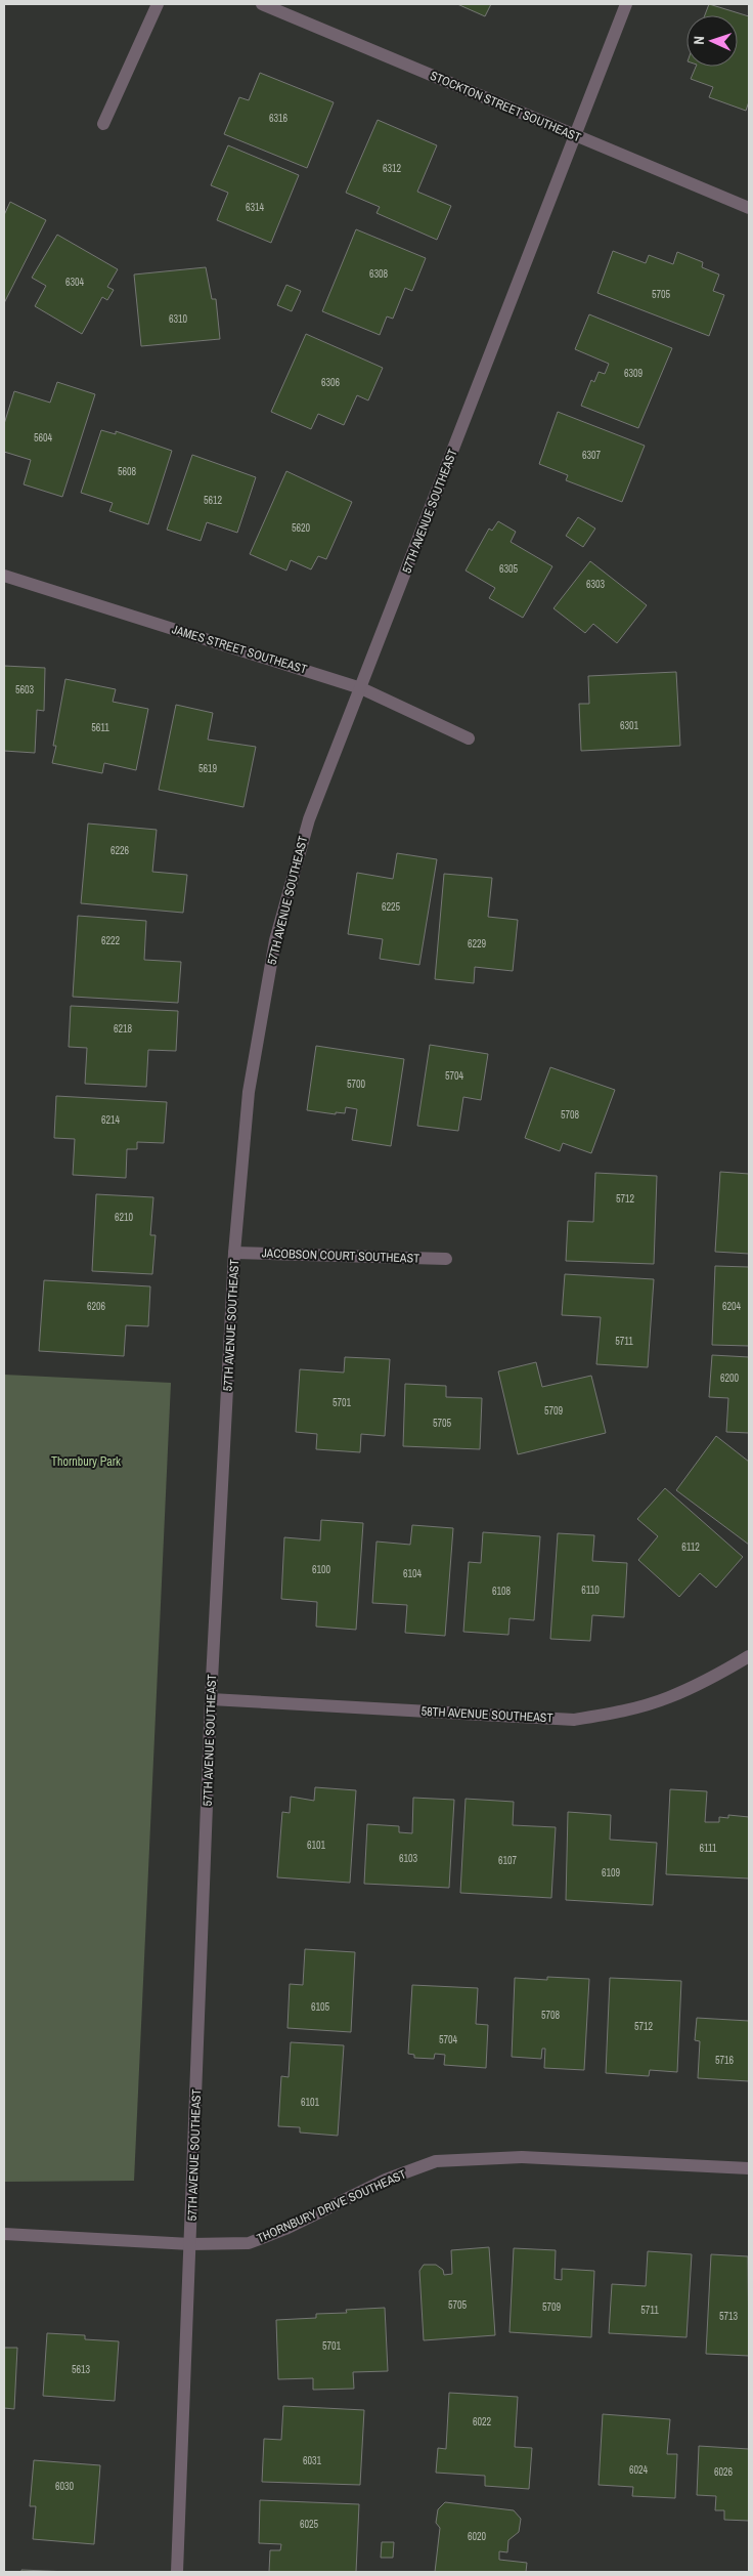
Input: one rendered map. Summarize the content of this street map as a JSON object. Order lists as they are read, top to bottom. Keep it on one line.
{"streets":{"street":["STOCKTON STREET SOUTHEAST","57TH AVENUE SOUTHEAST","JAMES STREET SOUTHEAST","JACOBSON COURT SOUTHEAST","58TH AVENUE SOUTHEAST","THORNBURY DRIVE SOUTHEAST"]},"crossings":[["STOCKTON STREET SOUTHEAST","57TH AVENUE SOUTHEAST"],["57TH AVENUE SOUTHEAST","JAMES STREET SOUTHEAST"],["57TH AVENUE SOUTHEAST","JACOBSON COURT SOUTHEAST"],["57TH AVENUE SOUTHEAST","58TH AVENUE SOUTHEAST"],["57TH AVENUE SOUTHEAST","THORNBURY DRIVE SOUTHEAST"]],"parks":["Thornbury Park"],"house_numbers":["6316","6312","6314","6308","6304","5705","6310","6309","6306","5604","6307","5608","5612","5620","6305","6303","5603","6301","5611","5619","6226","6225","6222","6229","6218","5704","5700","5708","6214","5712","6210","6206","6204","5711","6200","5701","5709","5705","6112","6100","6104","6110","6108","6101","6111","6103","6107","6109","6105","5708","5712","5704","5716","6101","5705","5709","5711","5713","5701","5613","6022","6031","6024","6026","6030","6025","6020"],"north":"left"}
